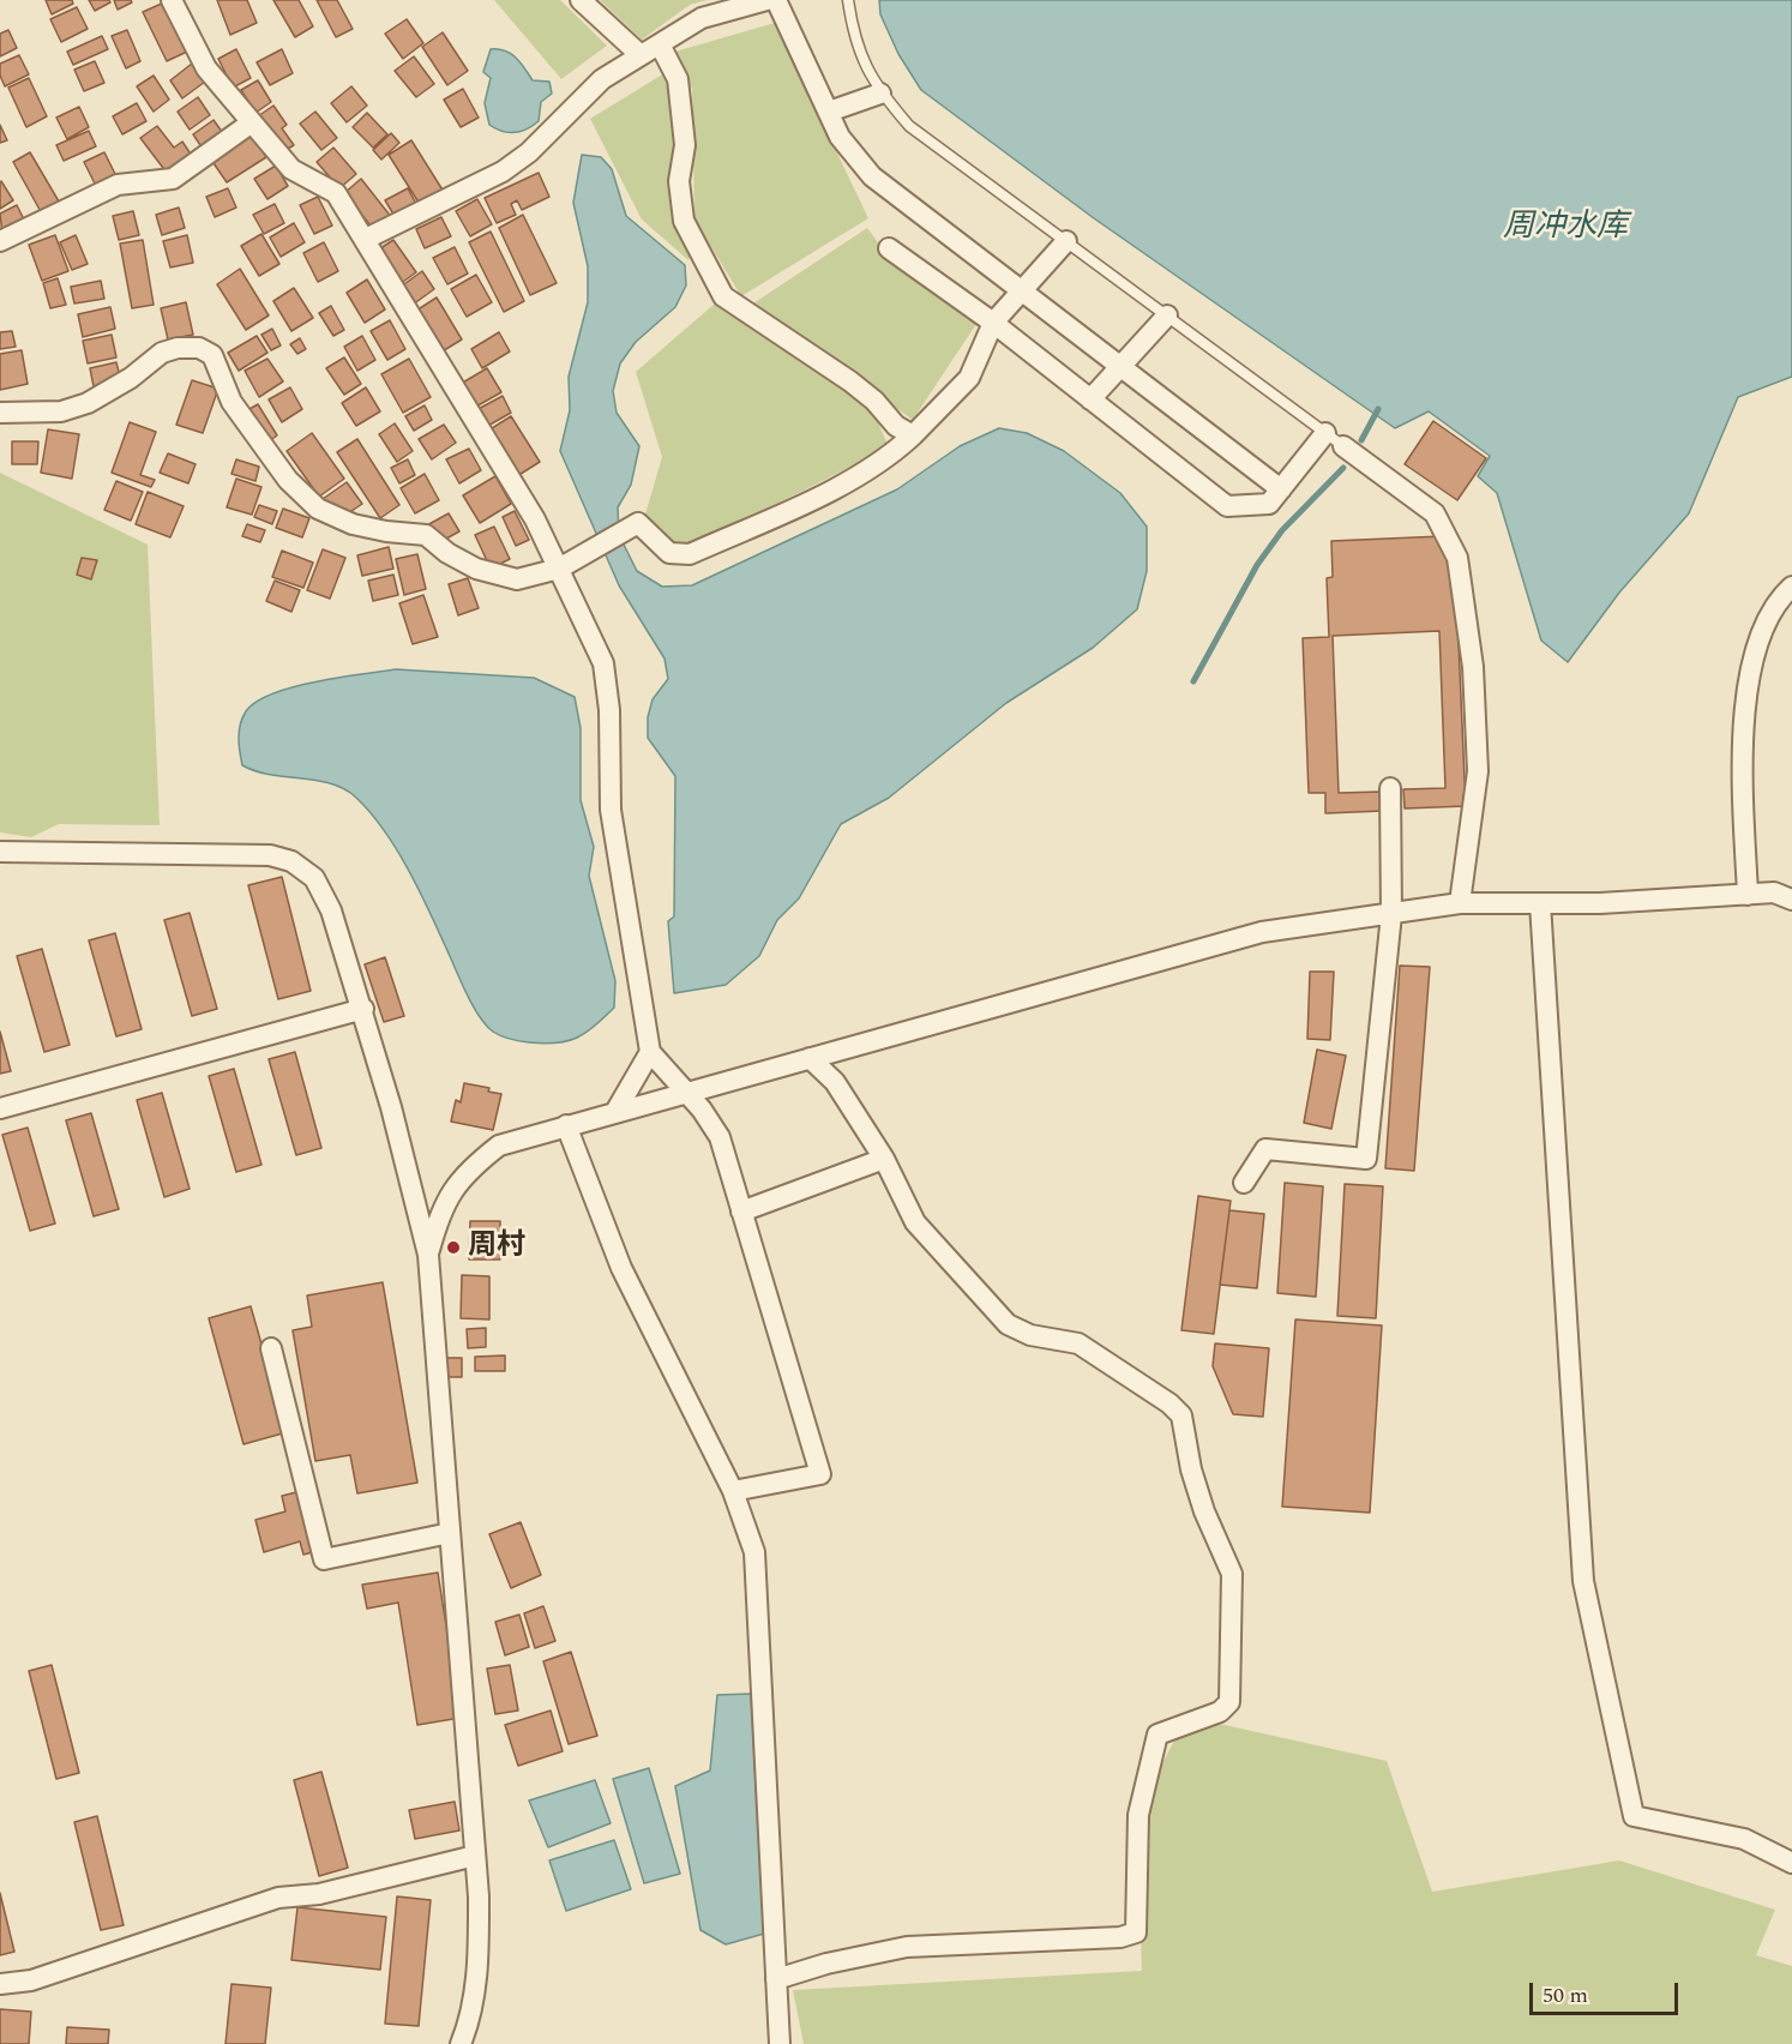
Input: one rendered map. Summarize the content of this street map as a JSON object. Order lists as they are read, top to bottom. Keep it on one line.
{"water":["周冲水库"],"places":["周村"],"scale_bar":"50 m"}
